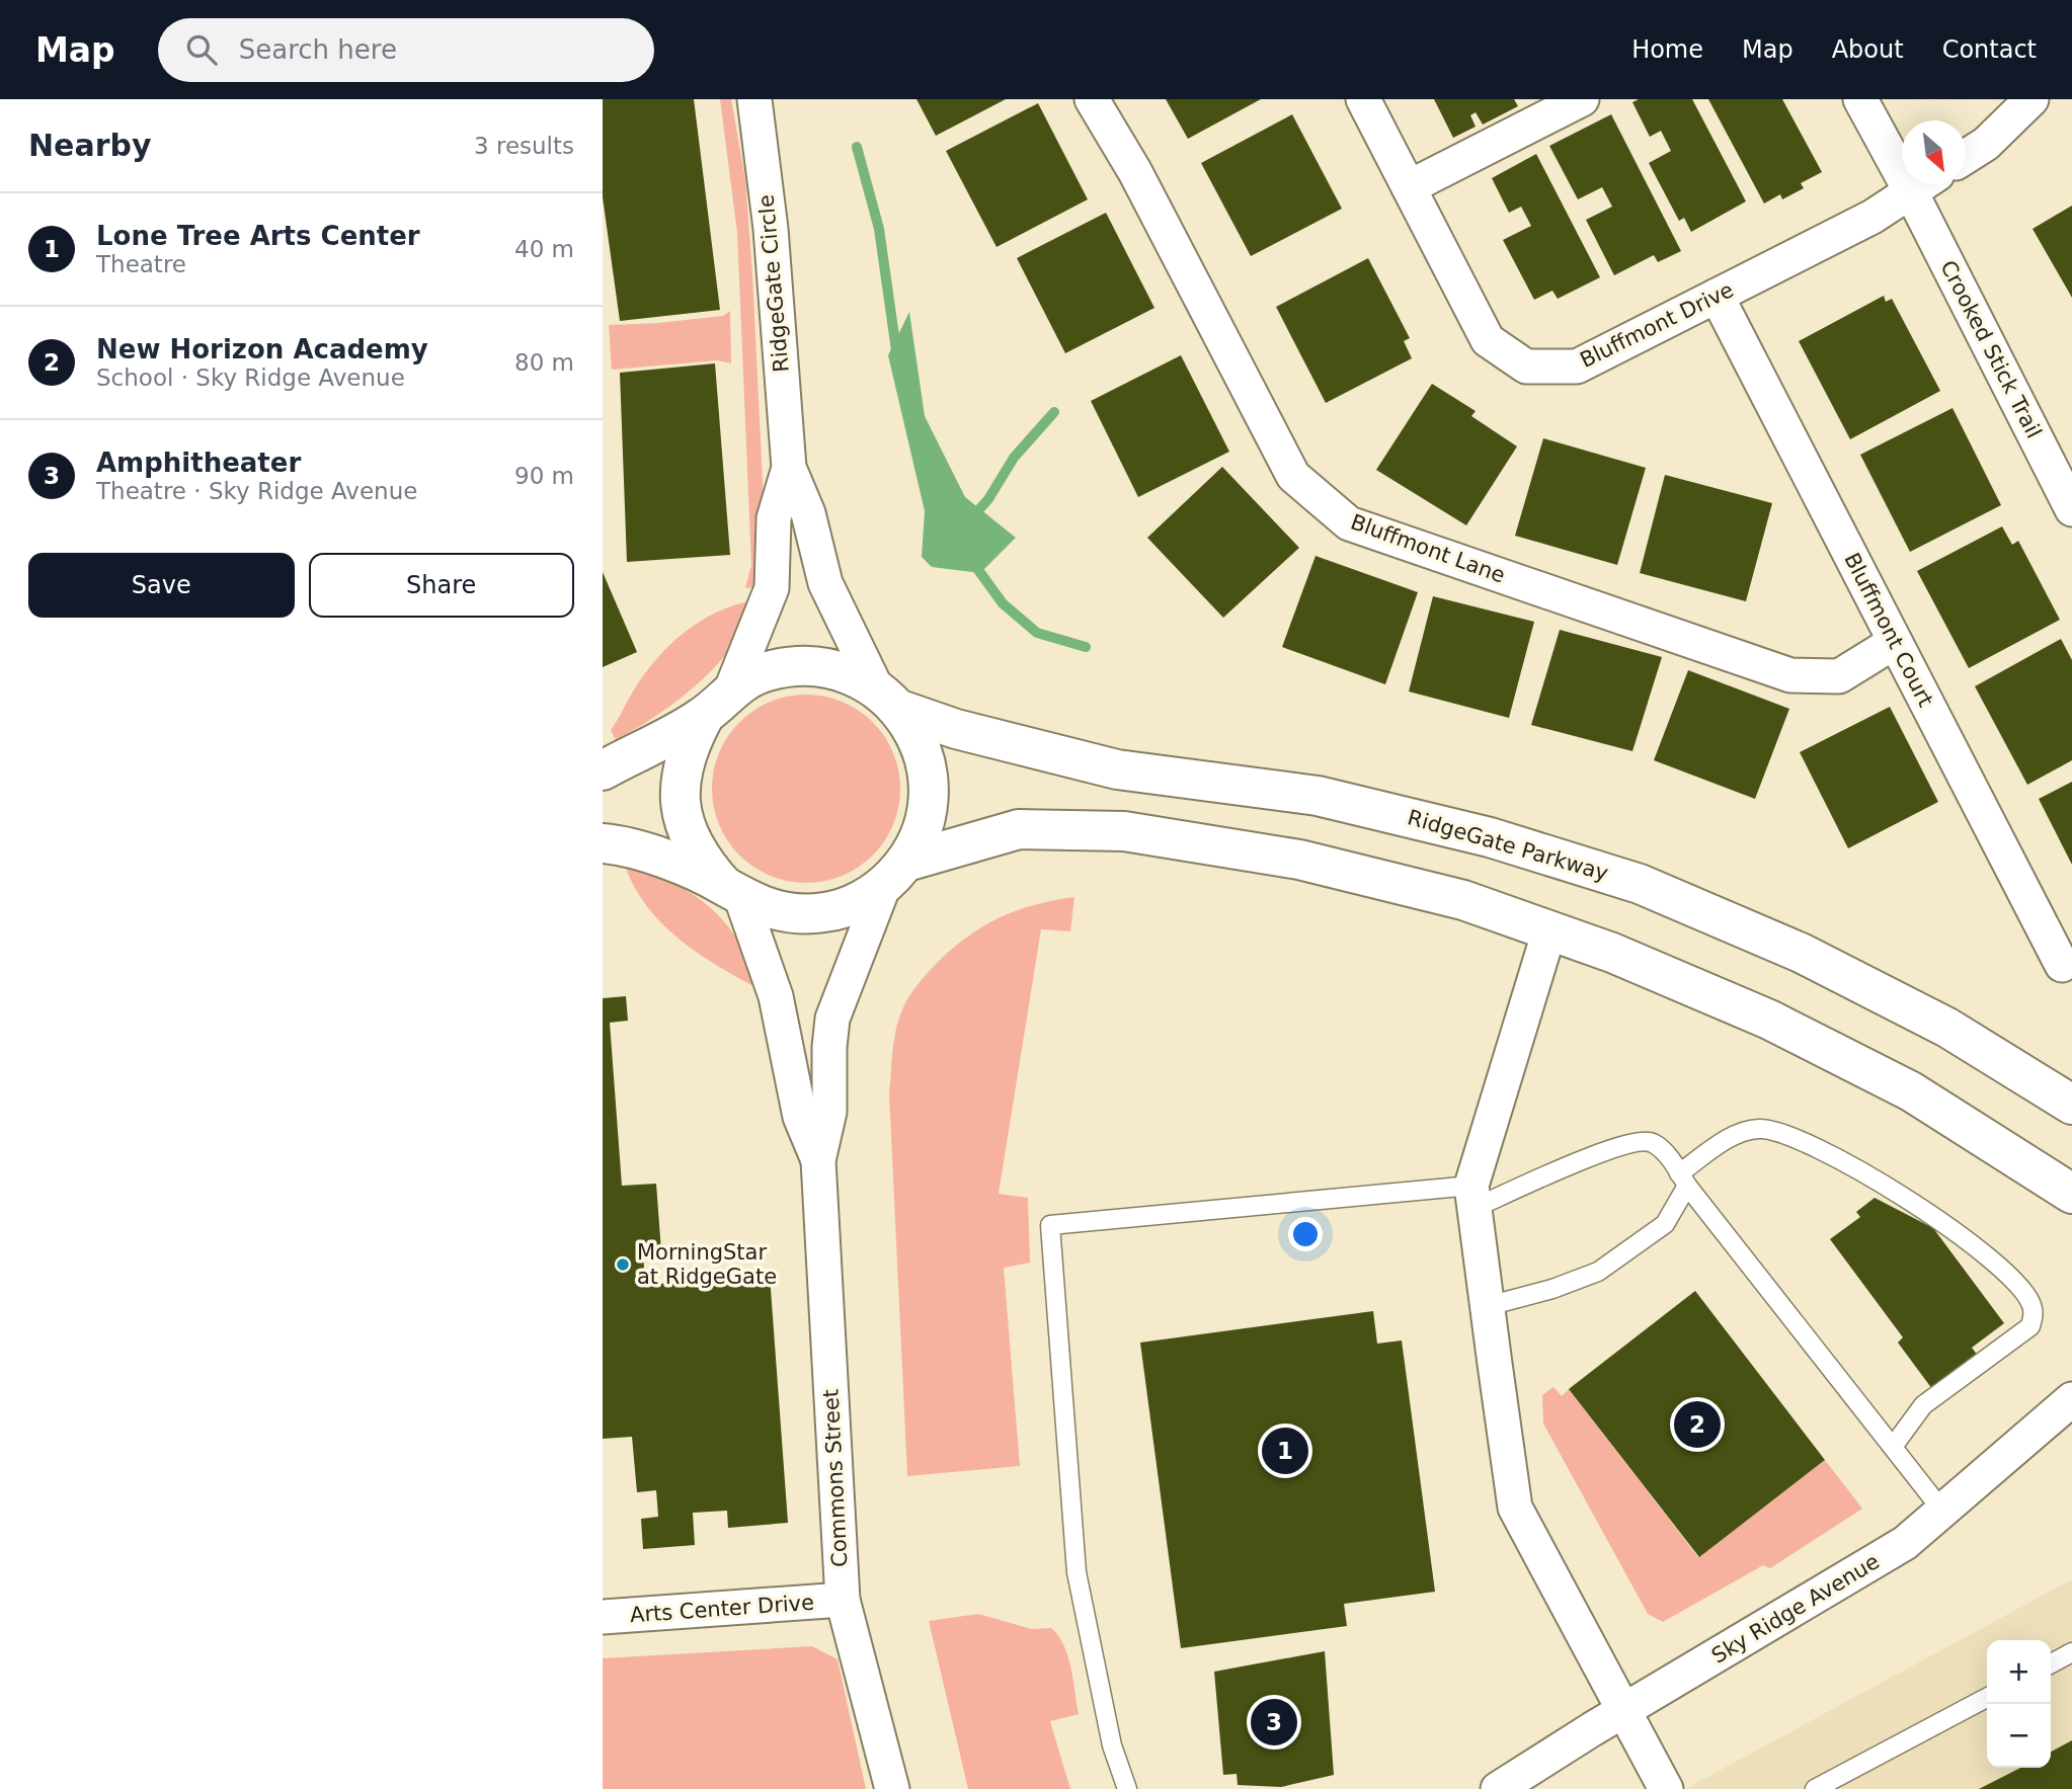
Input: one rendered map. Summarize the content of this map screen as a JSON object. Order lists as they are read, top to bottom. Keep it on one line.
{"streets":{"main road":["RidgeGate Parkway"],"street":["RidgeGate Circle","Bluffmont Drive","Crooked Stick Trail","Bluffmont Lane","Bluffmont Court","Commons Street","Arts Center Drive","Sky Ridge Avenue"]},"crossings":[["RidgeGate Circle","RidgeGate Parkway"],["RidgeGate Circle","Commons Street"],["Bluffmont Drive","Bluffmont Court"],["Bluffmont Lane","Bluffmont Court"],["RidgeGate Parkway","Commons Street"],["Commons Street","Arts Center Drive"]],"places":["MorningStar at RidgeGate"],"north":"bottom right","page":{"header":"Map","search":"Search here","nav":["Home","Map","About","Contact"],"heading":["Nearby","3 results"],"list":[{"mark":"1","name":"Lone Tree Arts Center","note":"Theatre","value":"40 m"},{"mark":"2","name":"New Horizon Academy","note":"School · Sky Ridge Avenue","value":"80 m"},{"mark":"3","name":"Amphitheater","note":"Theatre · Sky Ridge Avenue","value":"90 m"}],"buttons":["Save","Share"],"pins":["2","1","3"],"map_buttons":["+","−"]}}
